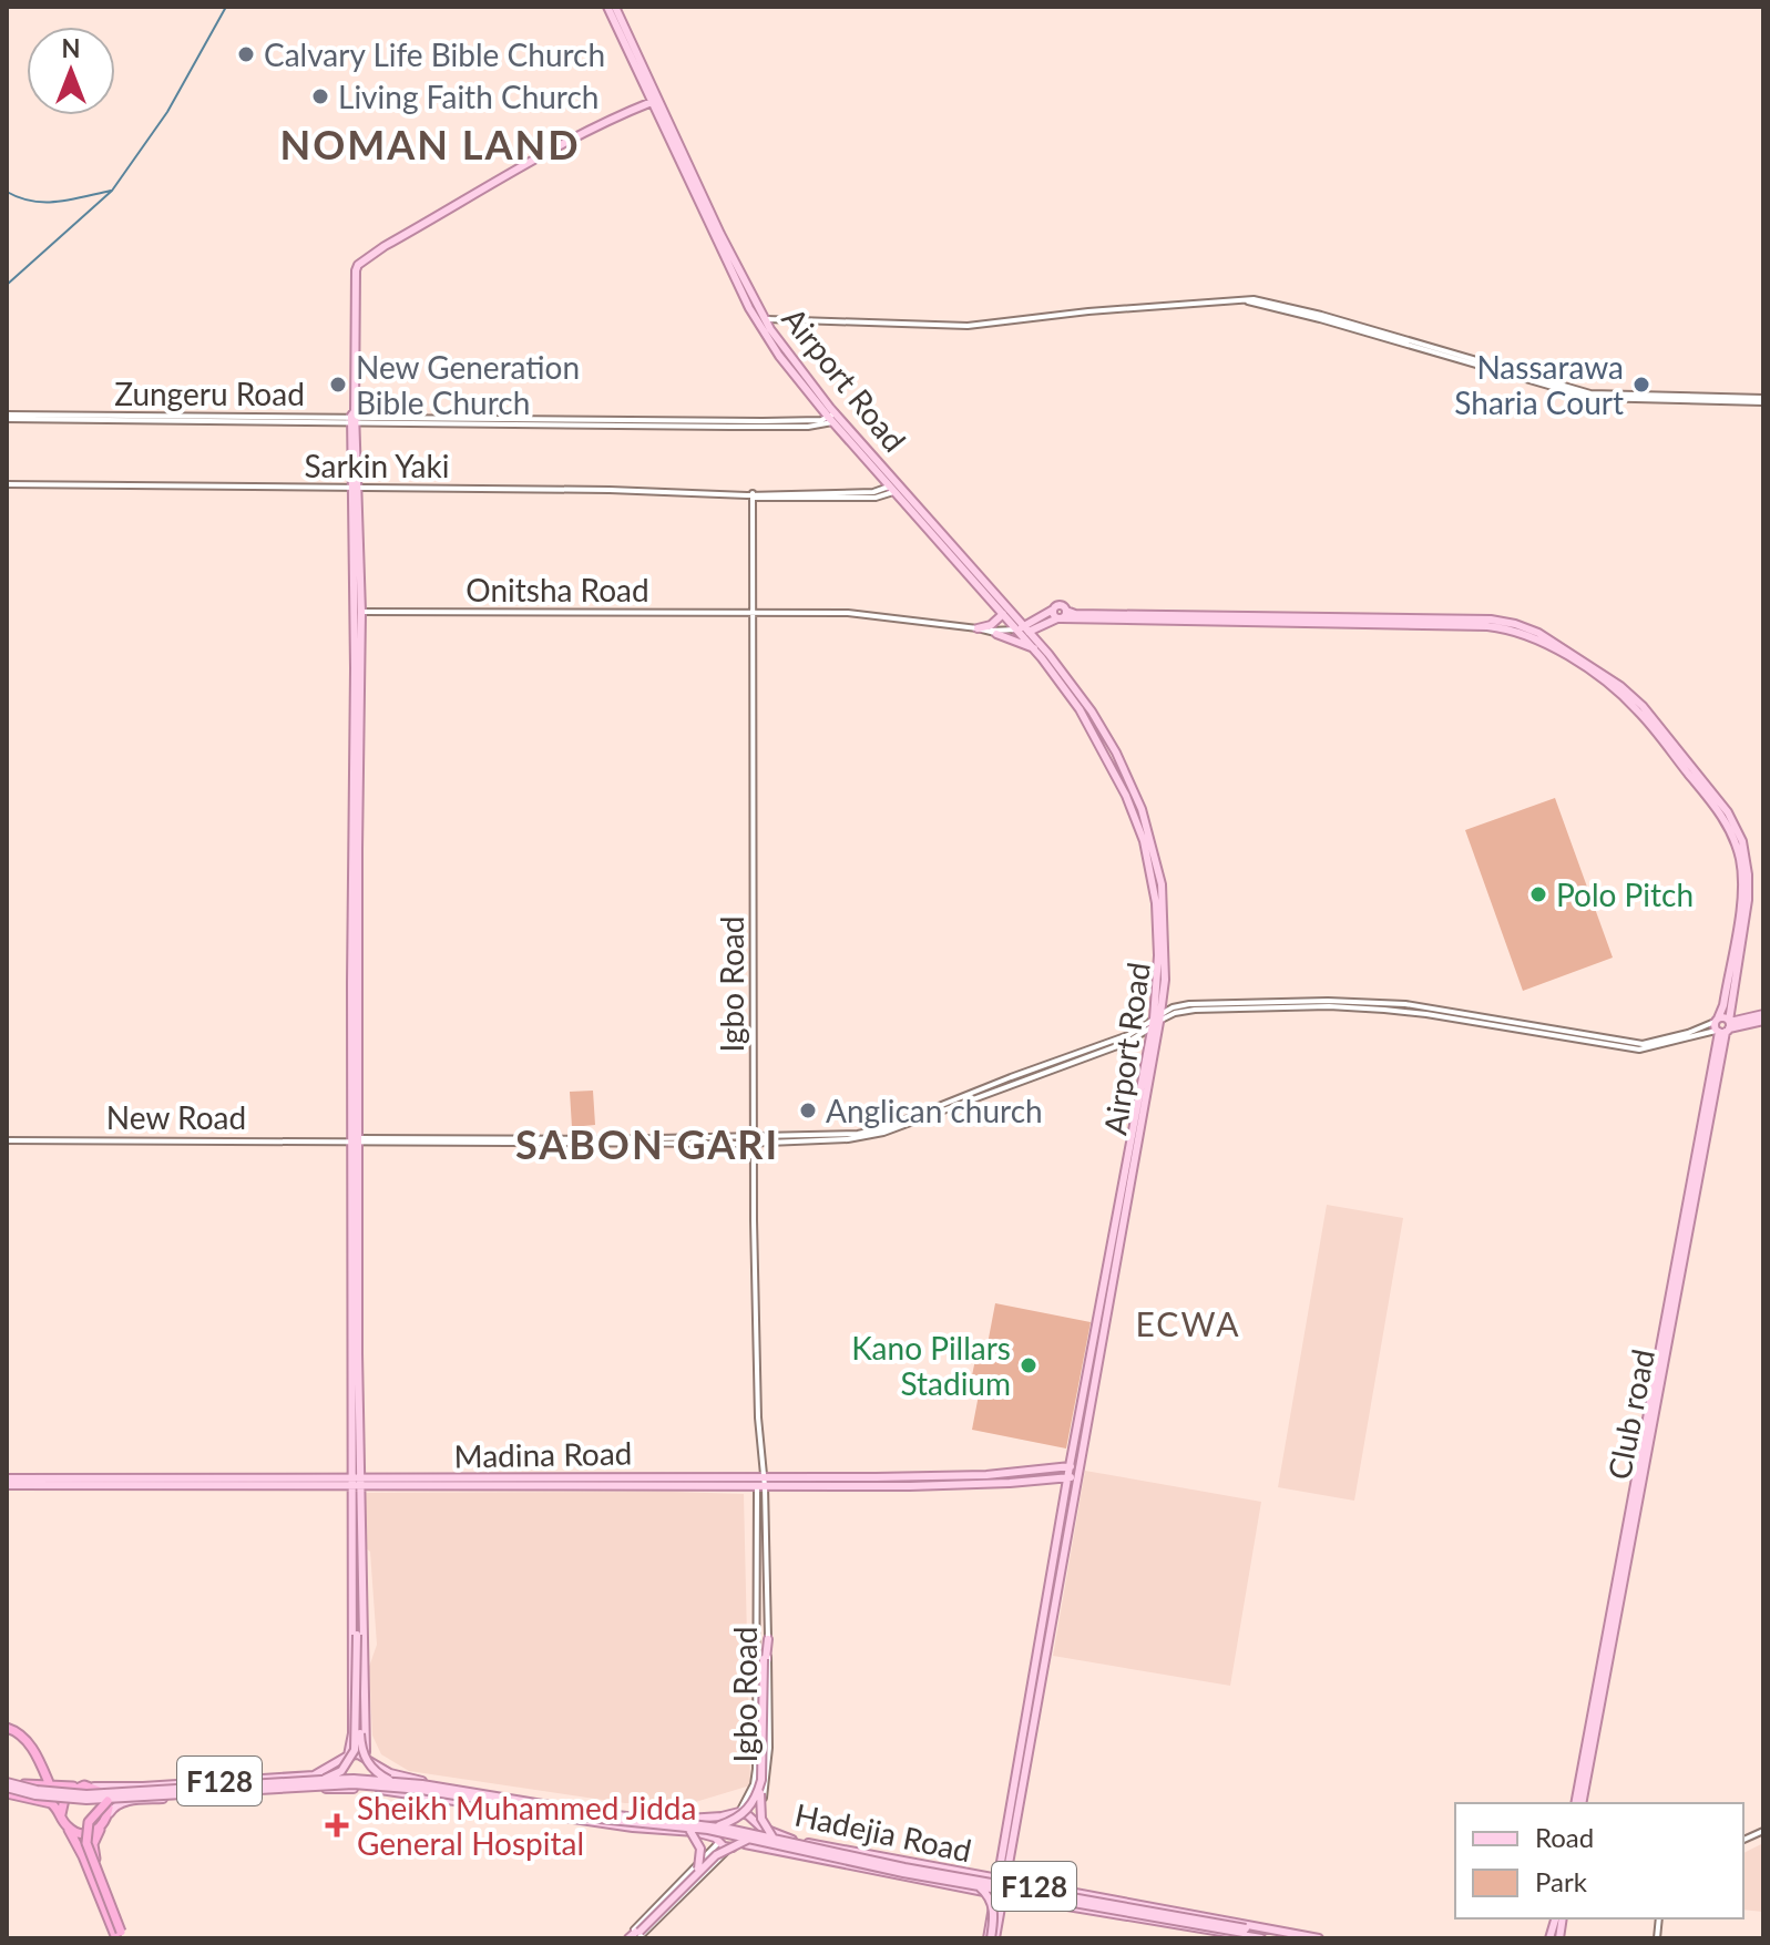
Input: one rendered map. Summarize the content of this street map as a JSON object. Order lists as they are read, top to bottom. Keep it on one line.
{"streets":{"main road":["Airport Road","Madina Road","F128","Hadejia Road"],"street":["Zungeru Road","Sarkin Yaki","Onitsha Road","Igbo Road","New Road"]},"crossings":[["Airport Road","Zungeru Road"],["Airport Road","Sarkin Yaki"],["Airport Road","Onitsha Road"],["Airport Road","New Road"],["Airport Road","Madina Road"],["Airport Road","Hadejia Road"],["Sarkin Yaki","Igbo Road"],["Onitsha Road","Igbo Road"],["Igbo Road","New Road"],["Igbo Road","Madina Road"],["Igbo Road","F128"],["Igbo Road","Hadejia Road"],["F128","Hadejia Road"]],"districts":["NOMAN LAND","SABON GARI","ECWA"],"places":{"other":["Calvary Life Bible Church","Living Faith Church","New Generation Bible Church","Nassarawa Sharia Court","Polo Pitch","Anglican church","Kano Pillars Stadium"],"health":["Sheikh Muhammed Jidda General Hospital"]},"legend":["Road","Park"],"north":"top"}
